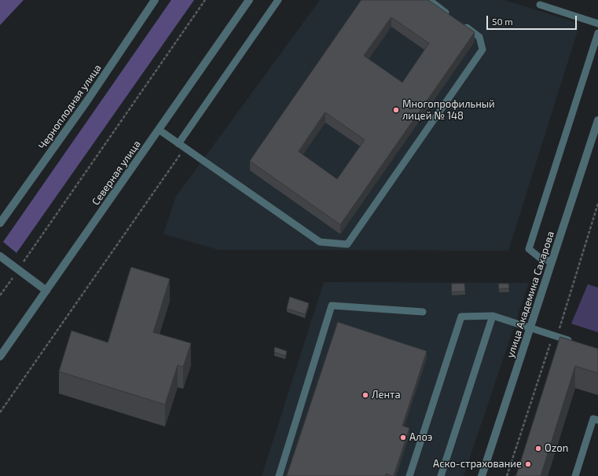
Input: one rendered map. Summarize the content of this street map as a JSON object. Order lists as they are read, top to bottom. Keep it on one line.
{"streets":{"street":["Черноплодная улица","Северная улица","улица Академика Сахарова"]},"places":["Многопрофильный лицей № 148","Лента","Алоэ","Ozon","Аско-страхование"],"scale_bar":"50 m"}
